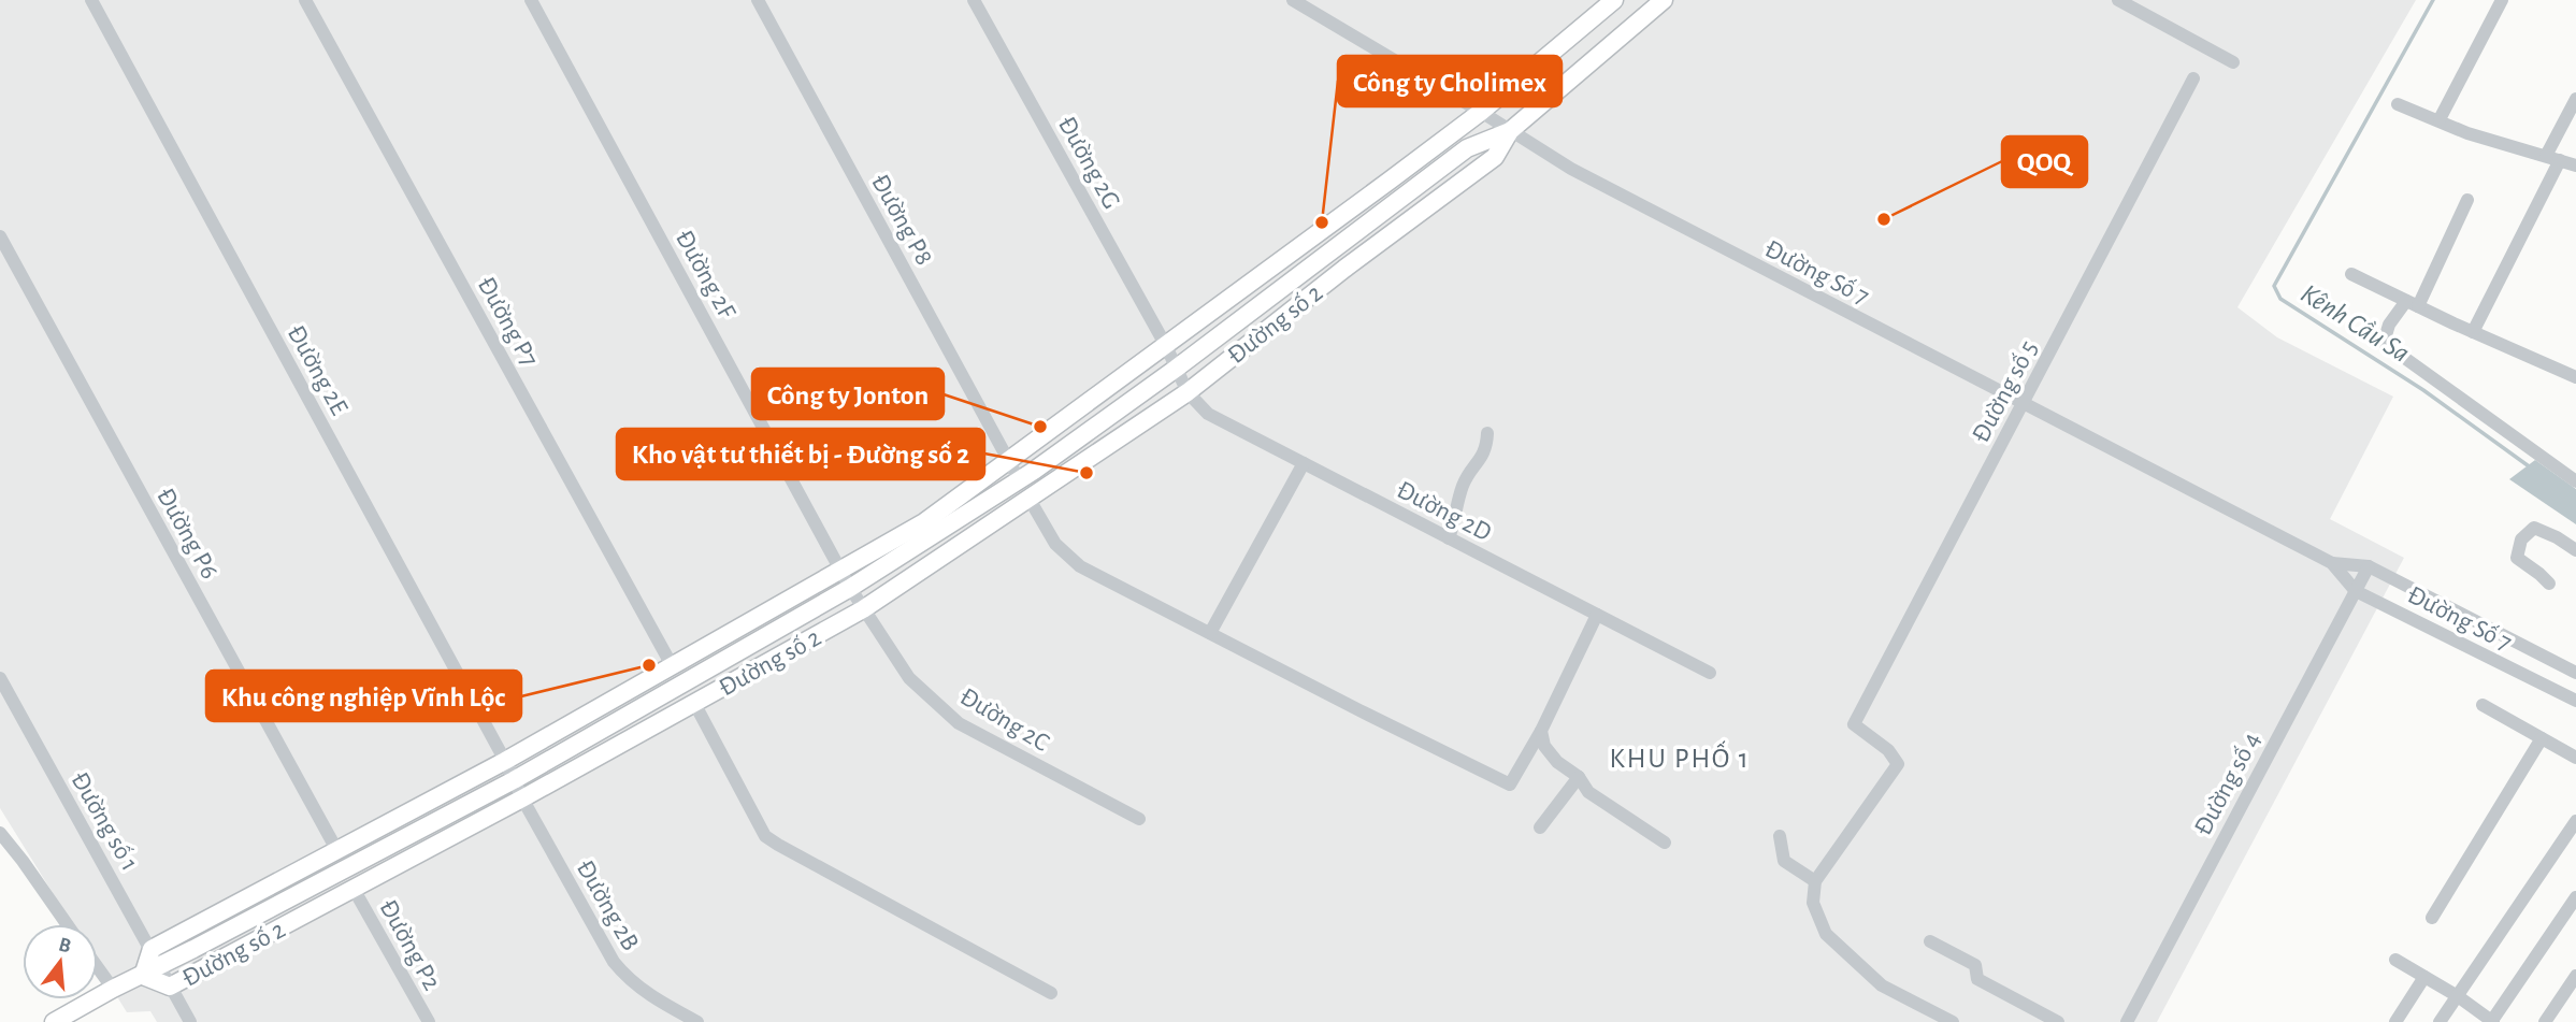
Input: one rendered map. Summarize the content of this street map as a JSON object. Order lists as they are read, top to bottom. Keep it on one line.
{"streets":{"main road":["Đường số 2"],"street":["Đường 2G","Đường P8","Đường Số 7","Đường 2F","Đường P7","Đường 2E","Đường số 5","Đường 2D","Đường P6","Đường 2C","Đường số 4","Đường số 1","Đường 2B","Đường P2"]},"crossings":[["Đường 2G","Đường số 2"],["Đường 2G","Đường 2D"],["Đường P8","Đường số 2"],["Đường Số 7","Đường số 2"],["Đường Số 7","Đường số 5"],["Đường Số 7","Đường số 4"],["Đường 2F","Đường số 2"],["Đường 2F","Đường 2C"],["Đường P7","Đường số 2"],["Đường số 2","Đường 2E"],["Đường số 2","Đường 2D"],["Đường số 2","Đường P6"],["Đường số 2","Đường 2C"],["Đường số 2","Đường số 1"],["Đường số 2","Đường 2B"],["Đường số 2","Đường P2"],["Đường 2E","Đường 2B"]],"districts":["KHU PHỐ 1"],"water":["Kênh Cầu Sa"],"places":["QOQ","Công ty Cholimex","Công ty Jonton","Kho vật tư thiết bị - Đường số 2","Khu công nghiệp Vĩnh Lộc"],"north":"top"}
